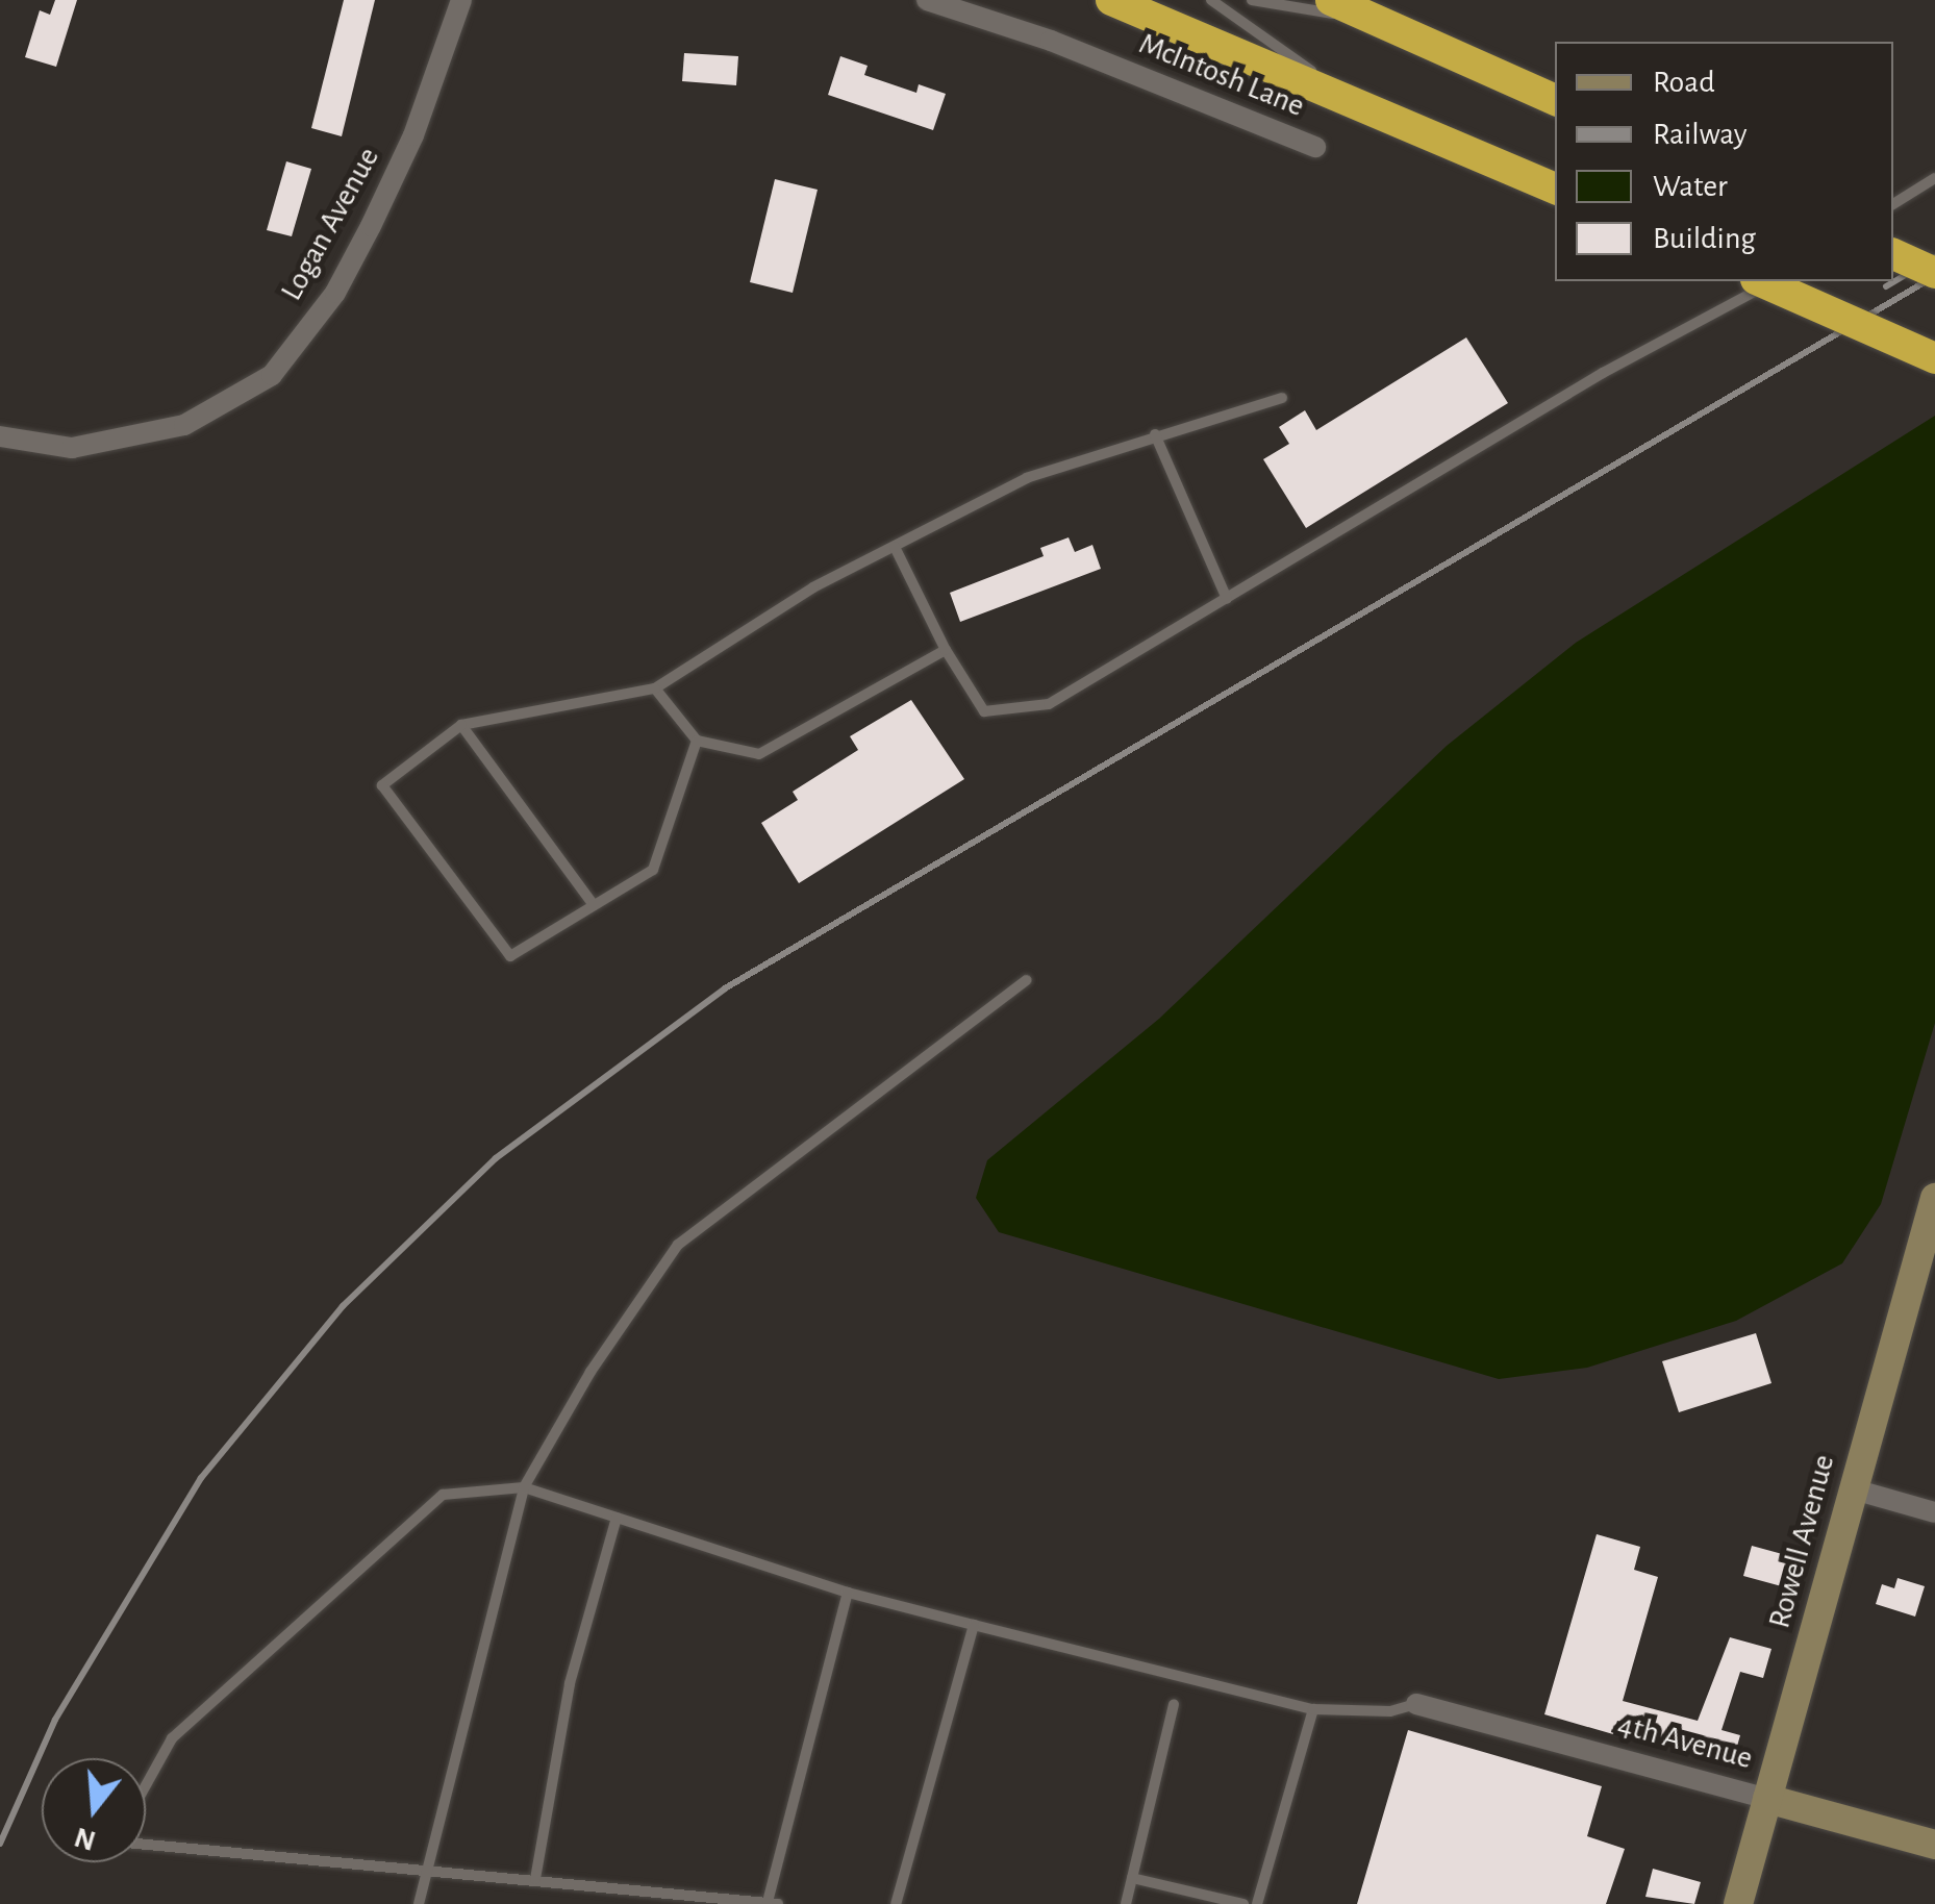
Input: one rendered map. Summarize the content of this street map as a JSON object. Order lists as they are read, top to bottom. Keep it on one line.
{"streets":{"street":["McIntosh Lane","Logan Avenue","Rowell Avenue","4th Avenue"]},"crossings":[["Rowell Avenue","4th Avenue"]],"legend":["Road","Railway","Water","Building"],"north":"bottom"}
